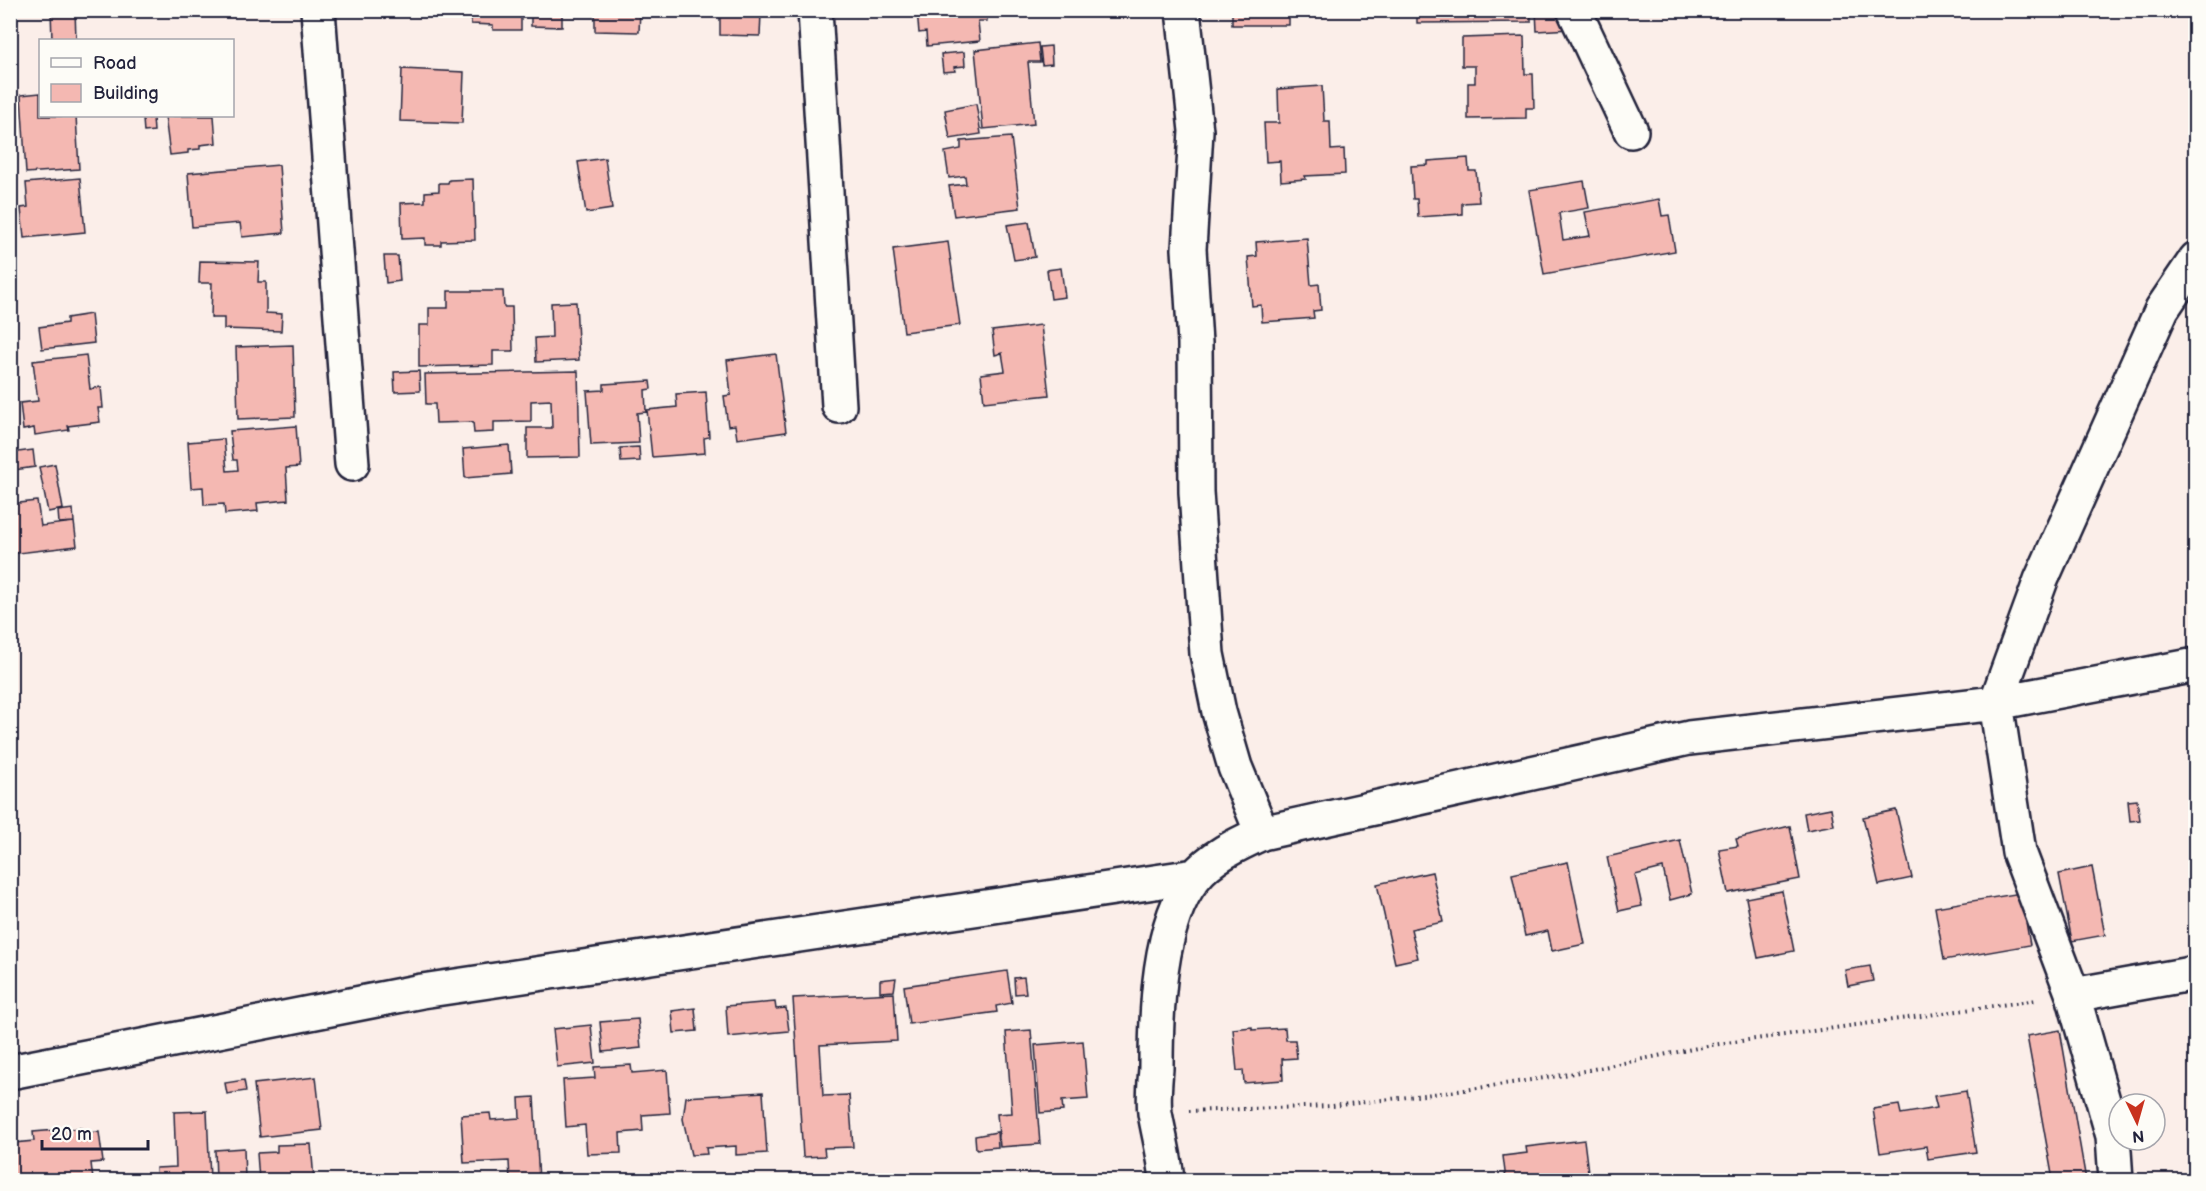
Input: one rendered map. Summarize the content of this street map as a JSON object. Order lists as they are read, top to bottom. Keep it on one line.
{"legend":["Road","Building"],"scale_bar":"20 m","north":"bottom"}
